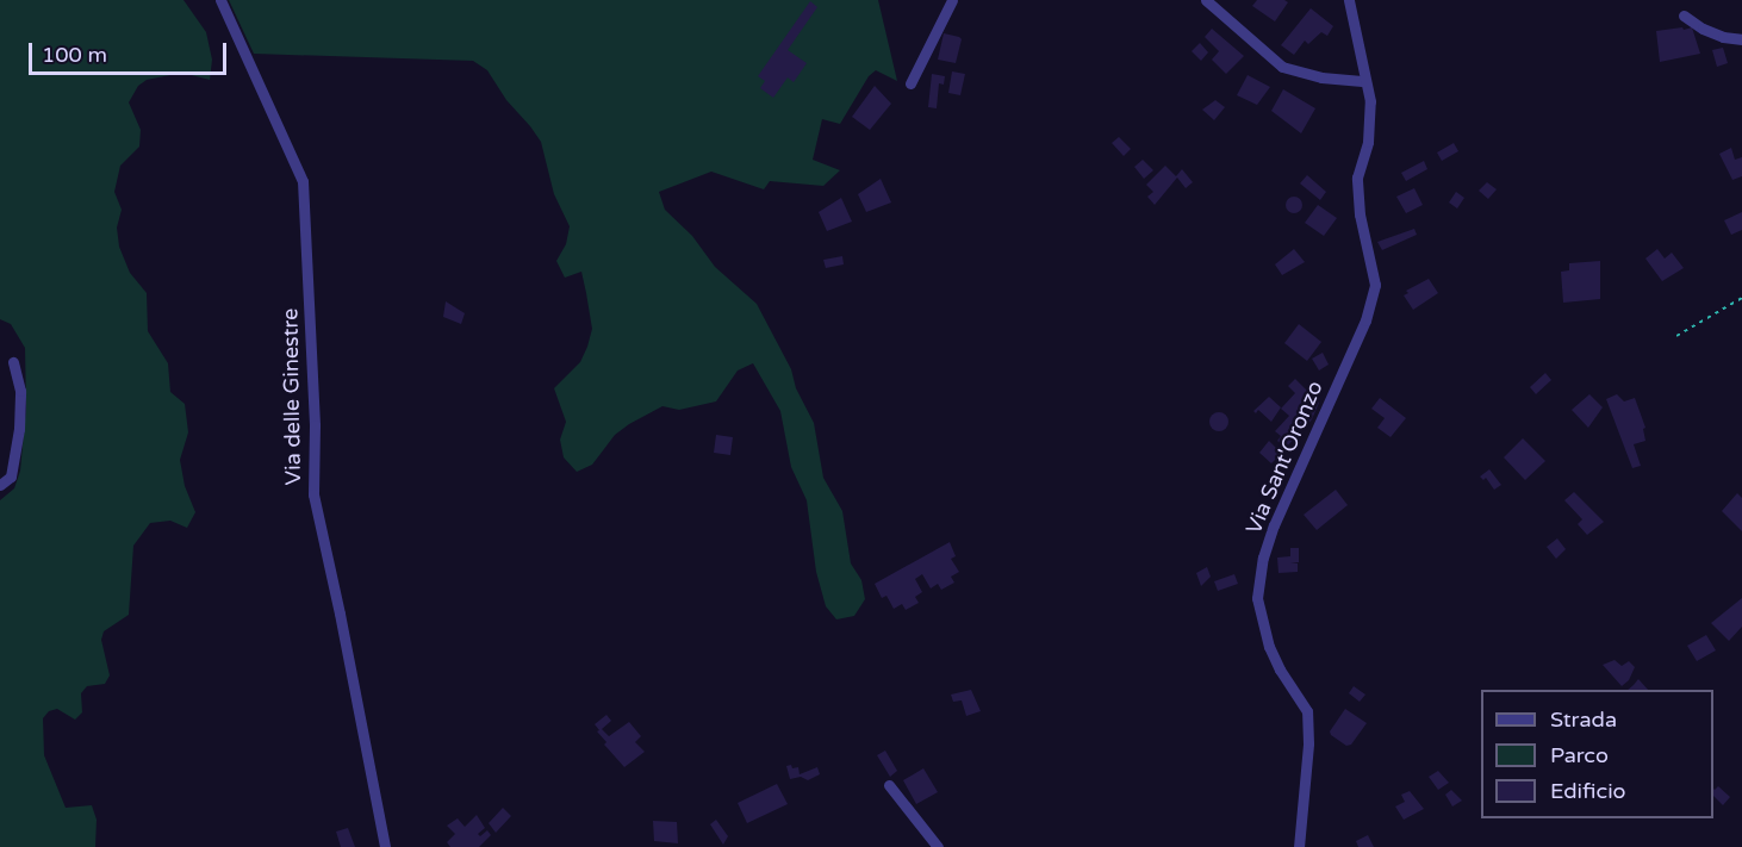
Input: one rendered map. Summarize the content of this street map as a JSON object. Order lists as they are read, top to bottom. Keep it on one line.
{"streets":{"street":["Via delle Ginestre","Via Sant'Oronzo"]},"legend":["Strada","Parco","Edificio"],"scale_bar":"100 m"}
